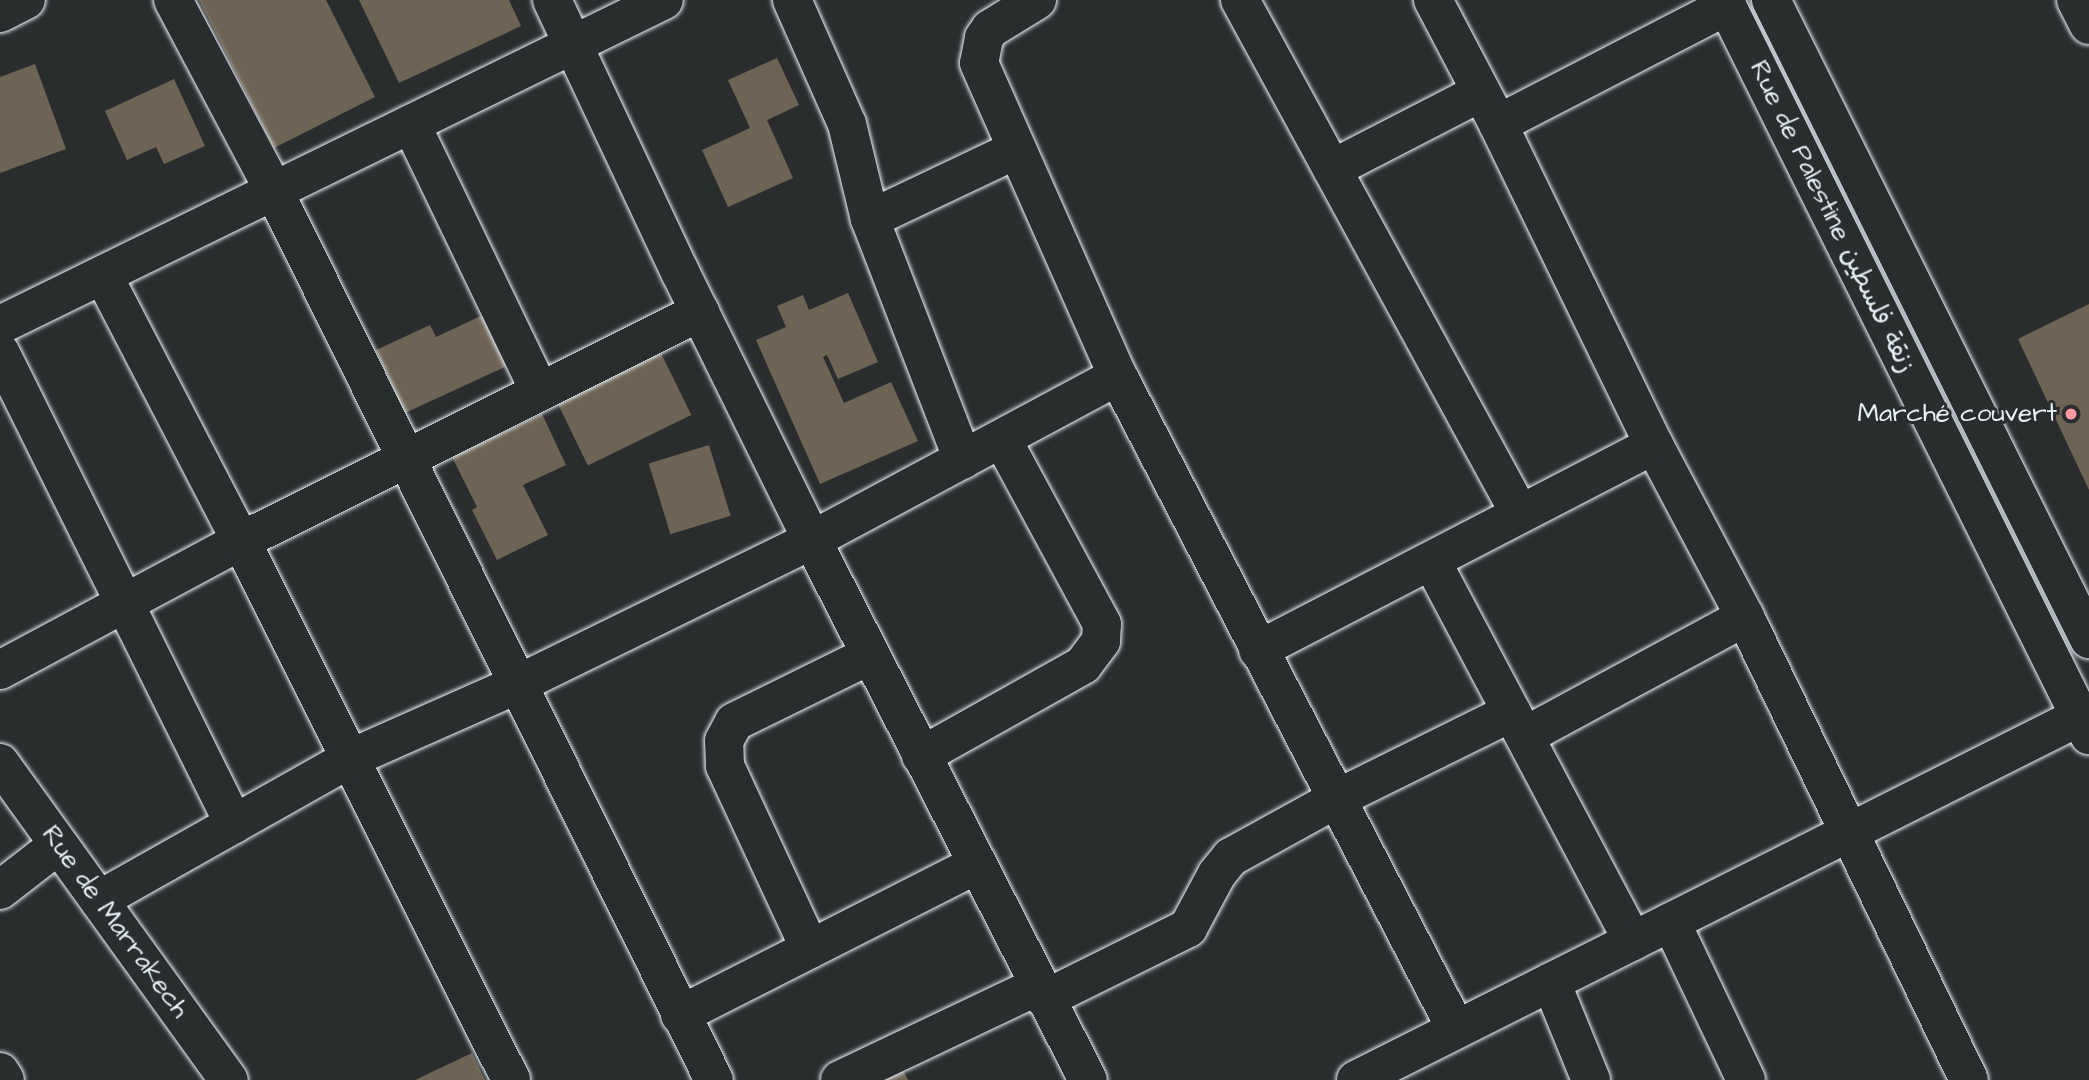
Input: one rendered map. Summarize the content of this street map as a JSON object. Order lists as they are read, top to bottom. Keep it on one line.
{"streets":{"street":["Rue de Palestine زنقة فلسطين","Rue de Marrakech"]},"places":["Marché couvert"]}
